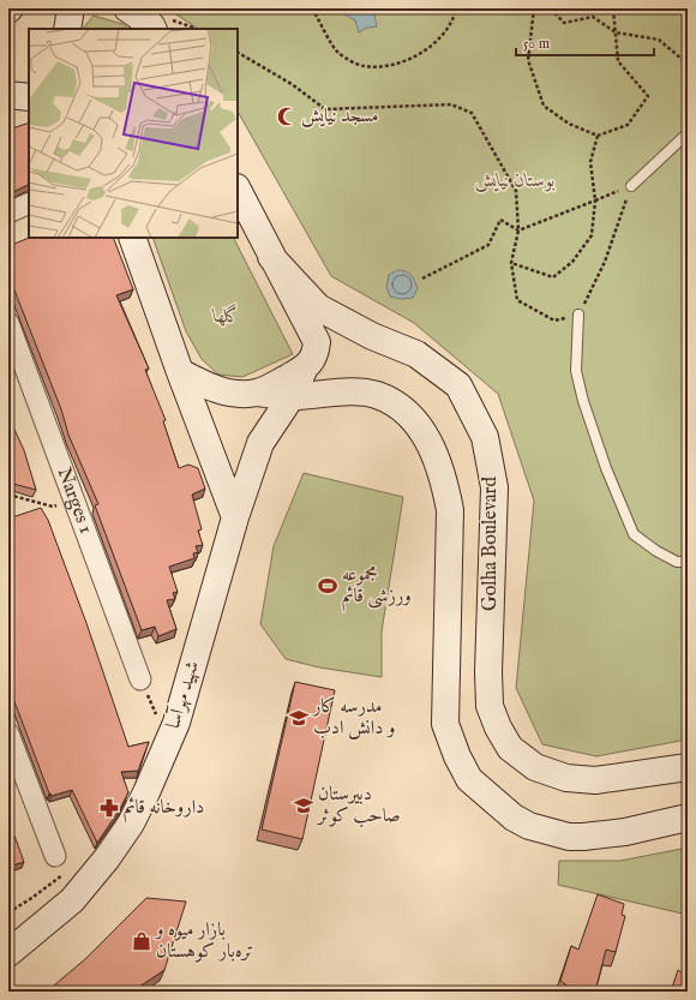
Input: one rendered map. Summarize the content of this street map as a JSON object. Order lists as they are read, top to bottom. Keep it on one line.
{"streets":{"main road":["Golha Boulevard","شهید مهرآسا"],"street":["Narges 1"]},"crossings":[["Golha Boulevard","شهید مهرآسا"]],"parks":["بوستان نیایش","گلها"],"places":{"mosque":["مسجد نیایش"],"sports":["مجموعه ورزشی قائم"],"school or university":["مدرسه کار و دانش ادب","دبيرستان صاحب كوثر"],"pharmacy":["داروخانه قائم"],"shop":["بازار میوه و تره‌بار کوهستان"]},"scale_bar":"50 m"}
